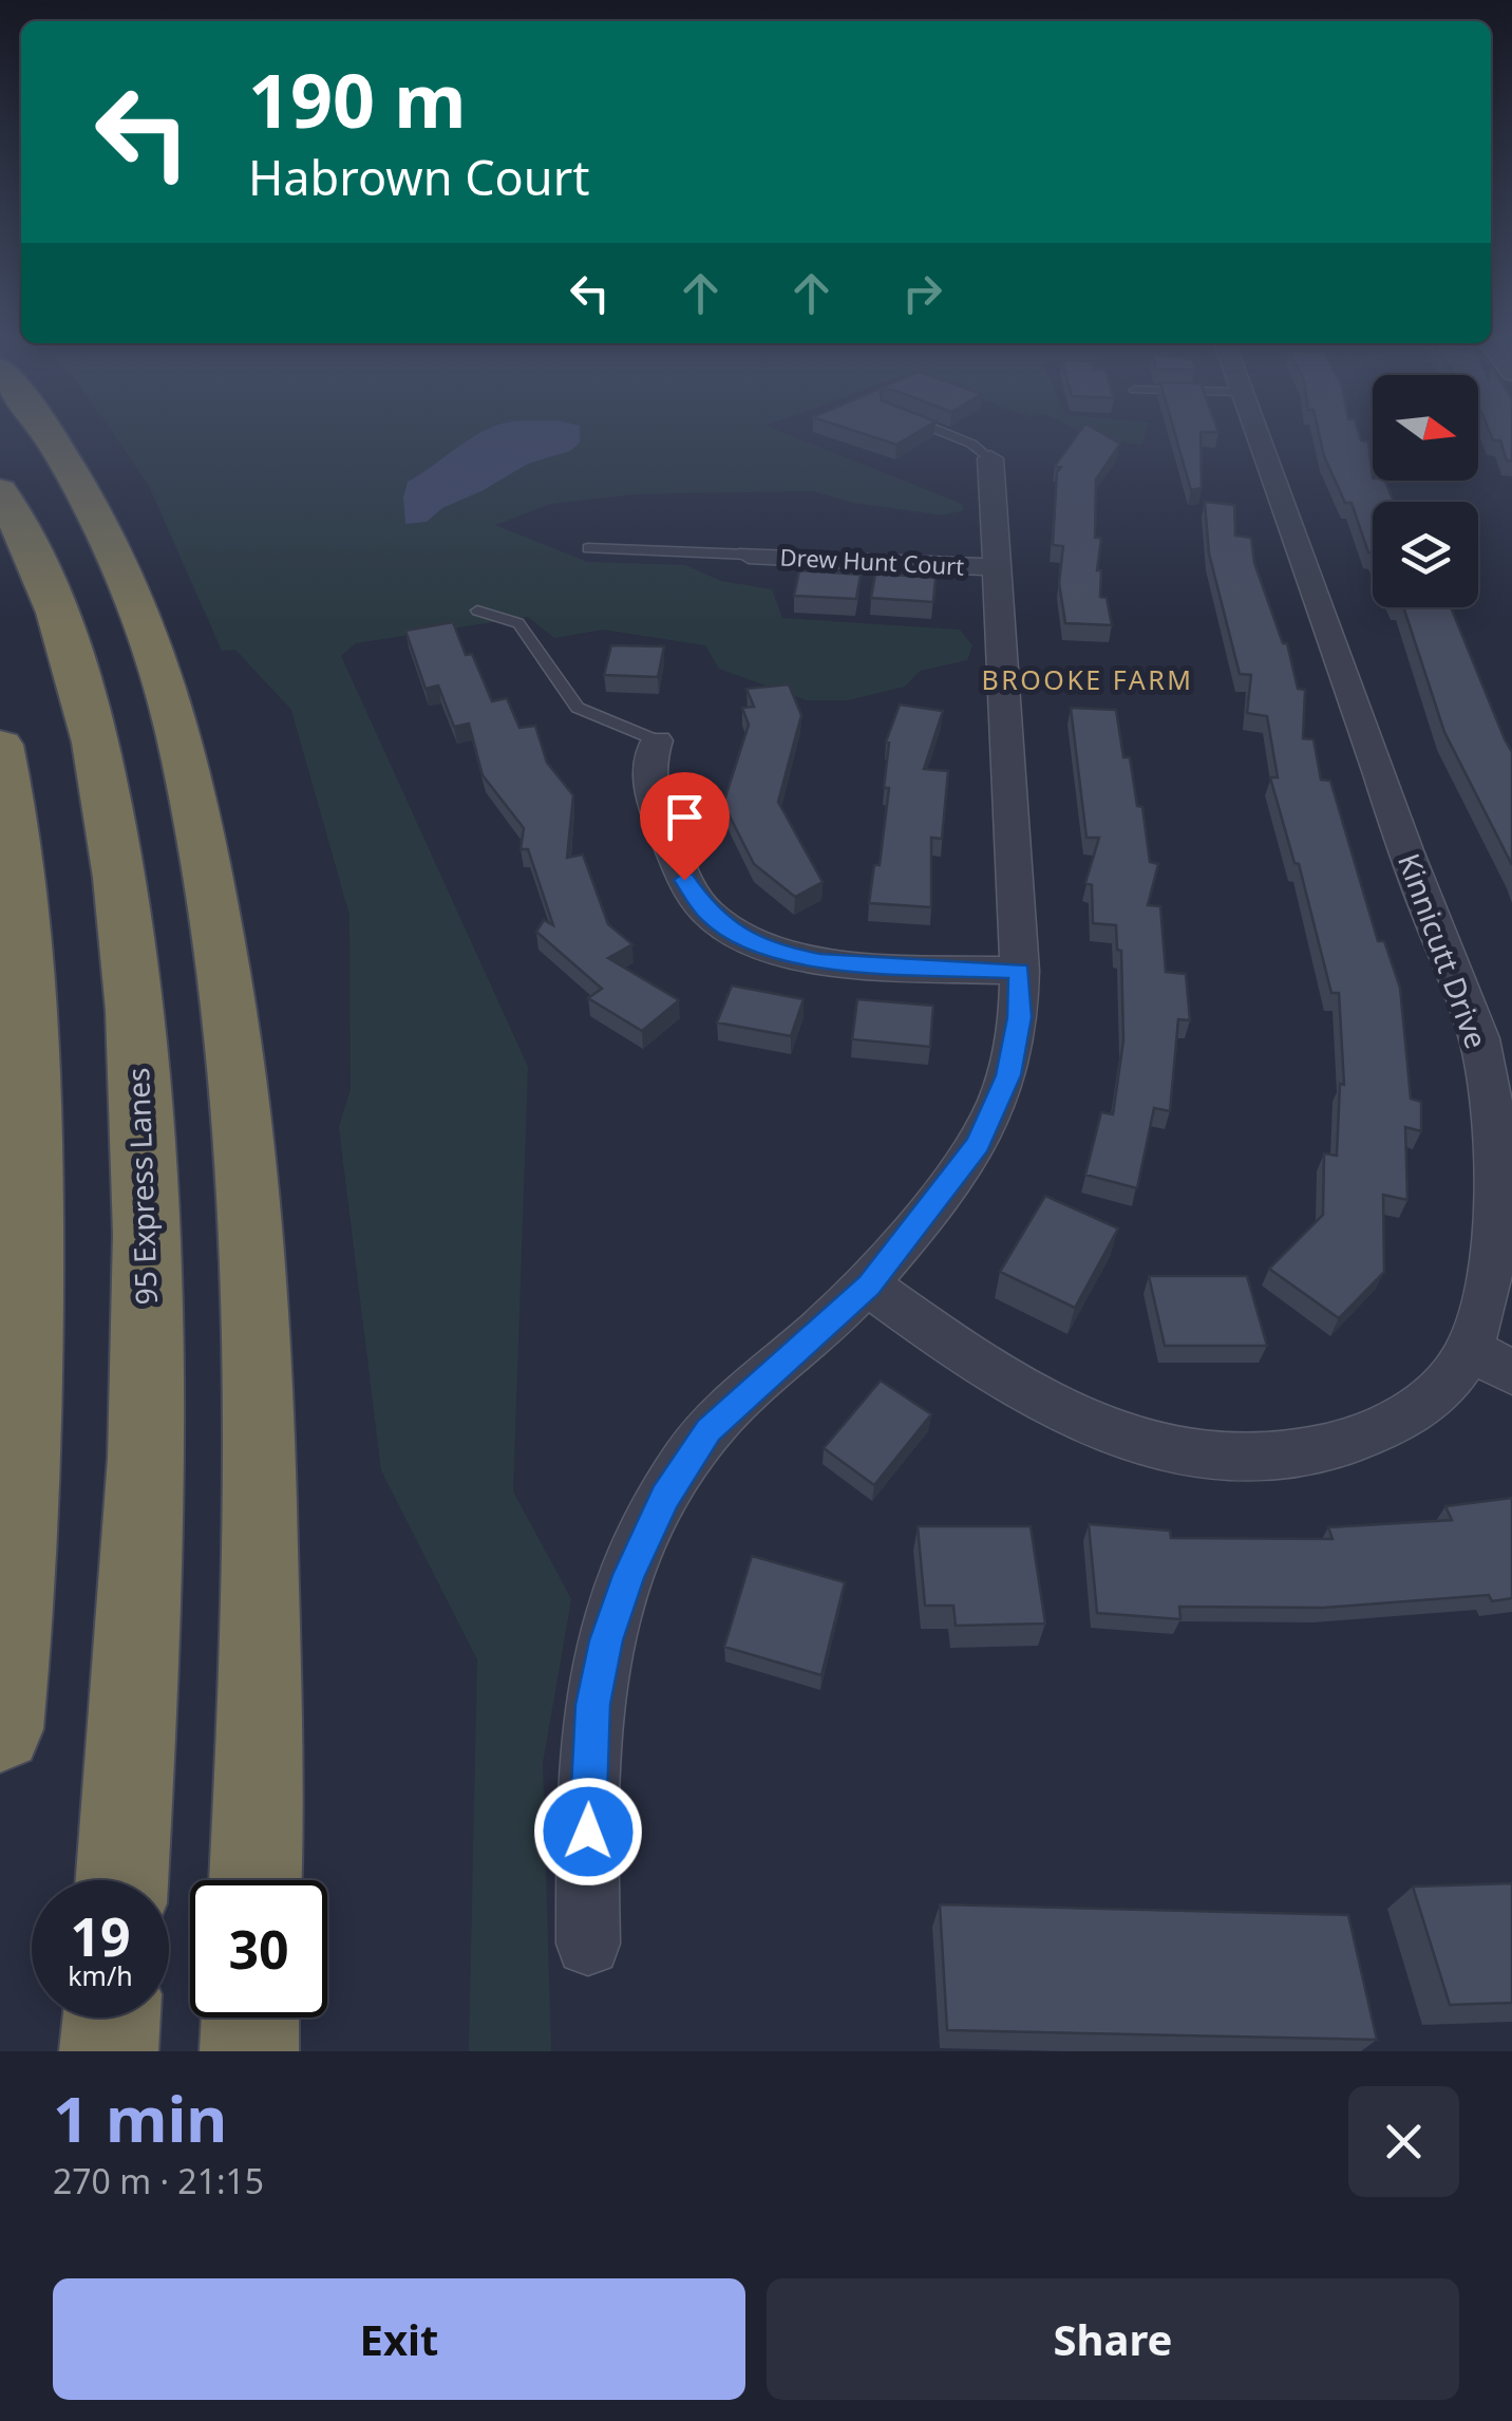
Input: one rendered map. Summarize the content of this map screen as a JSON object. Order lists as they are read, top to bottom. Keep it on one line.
{"streets":{"highway":["95 Express Lanes"],"street":["Drew Hunt Court","Kinnicutt Drive"]},"districts":["BROOKE FARM"],"north":"right","page":{"turn":["190 m","Habrown Court"],"speed":"19 km/h","limit":"30","heading":["1 min","270 m · 21:15"],"buttons":["Exit","Share"]}}
